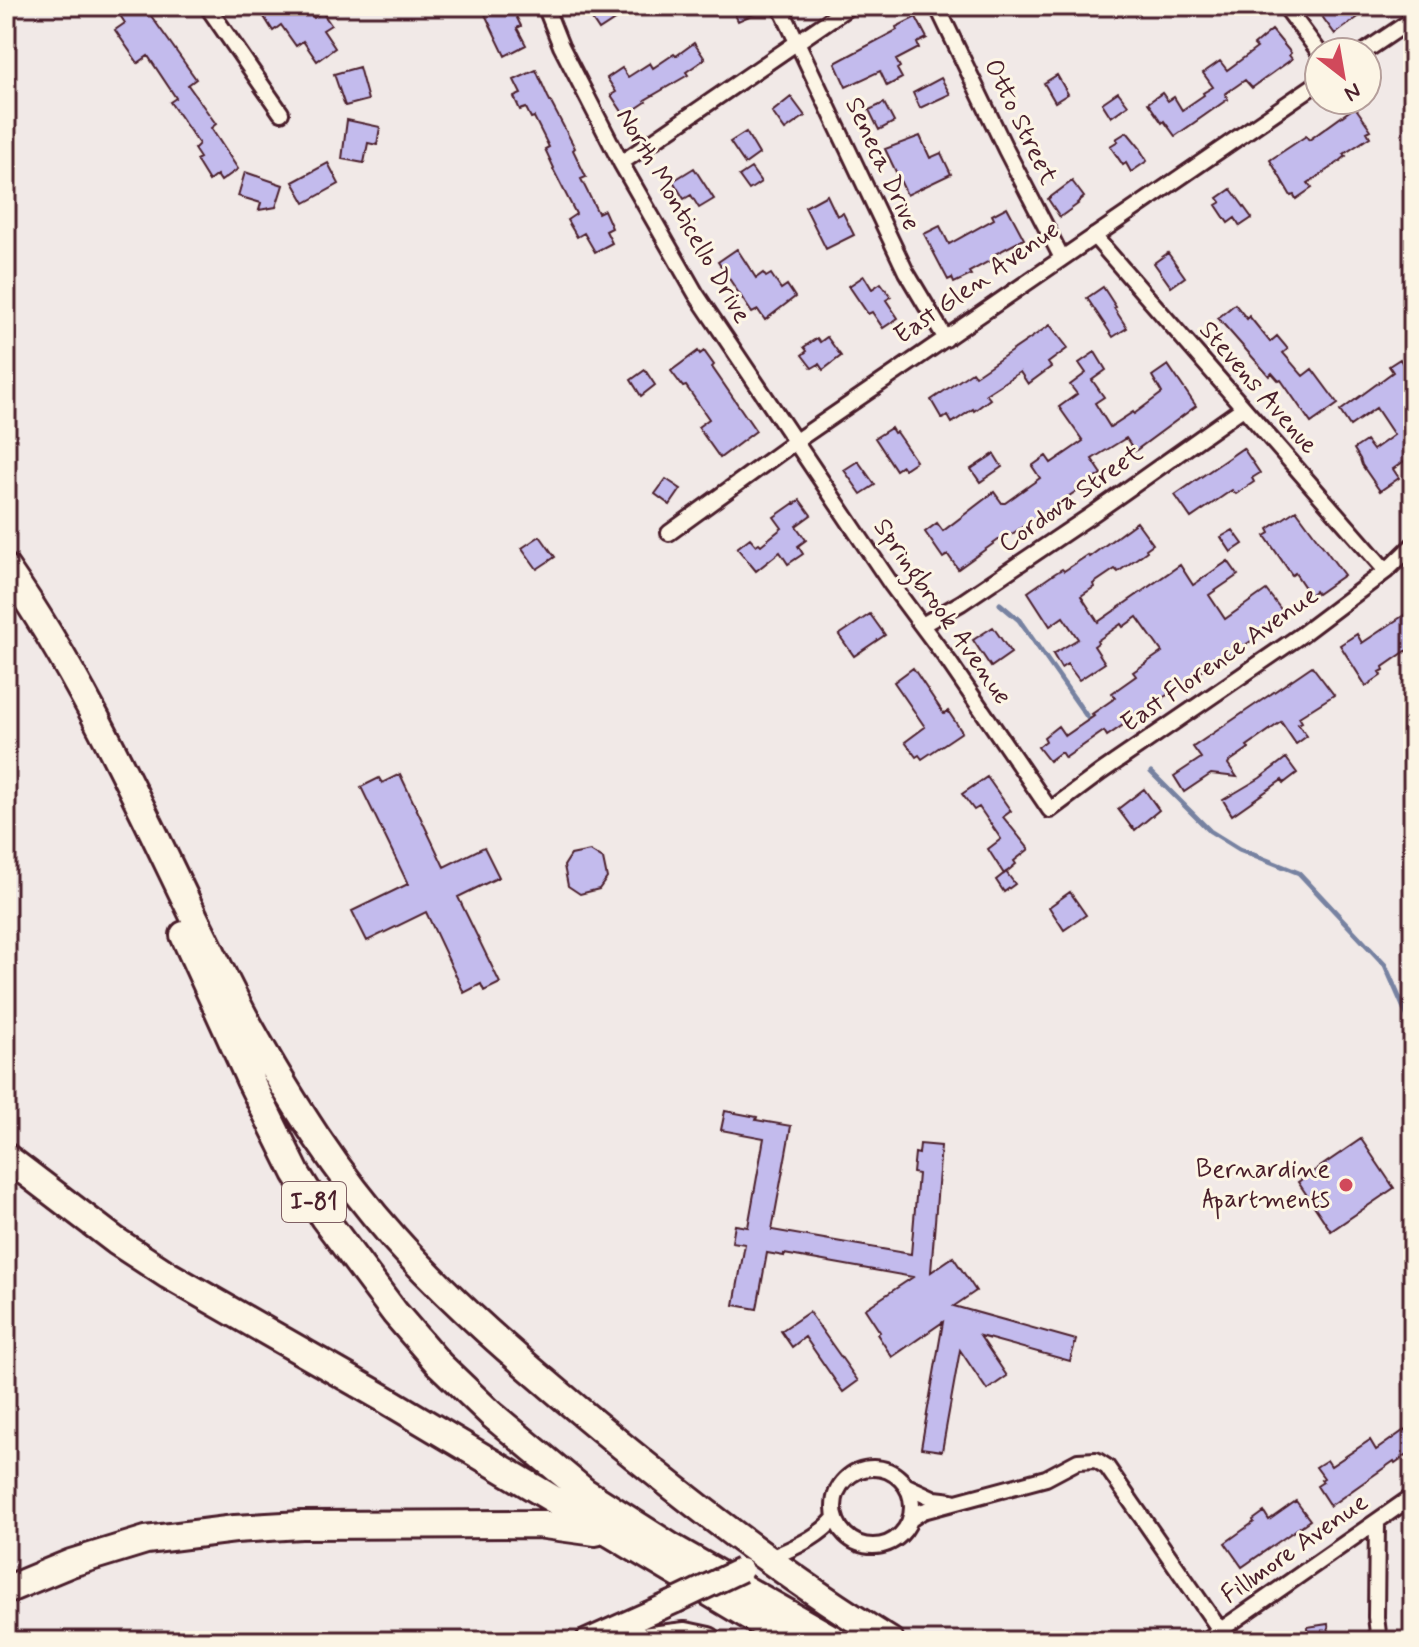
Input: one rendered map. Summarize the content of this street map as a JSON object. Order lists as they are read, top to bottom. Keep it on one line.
{"streets":{"highway":["I-81"],"street":["Otto Street","Seneca Drive","North Monticello Drive","East Glen Avenue","Stevens Avenue","Cordova Street","Springbrook Avenue","East Florence Avenue","Fillmore Avenue"]},"crossings":[["Otto Street","East Glen Avenue"],["Seneca Drive","East Glen Avenue"],["North Monticello Drive","East Glen Avenue"],["North Monticello Drive","Springbrook Avenue"],["East Glen Avenue","Stevens Avenue"],["East Glen Avenue","Springbrook Avenue"],["Stevens Avenue","Cordova Street"],["Stevens Avenue","East Florence Avenue"],["Cordova Street","Springbrook Avenue"],["Springbrook Avenue","East Florence Avenue"]],"places":["Bernardine Apartments"],"north":"bottom right"}
